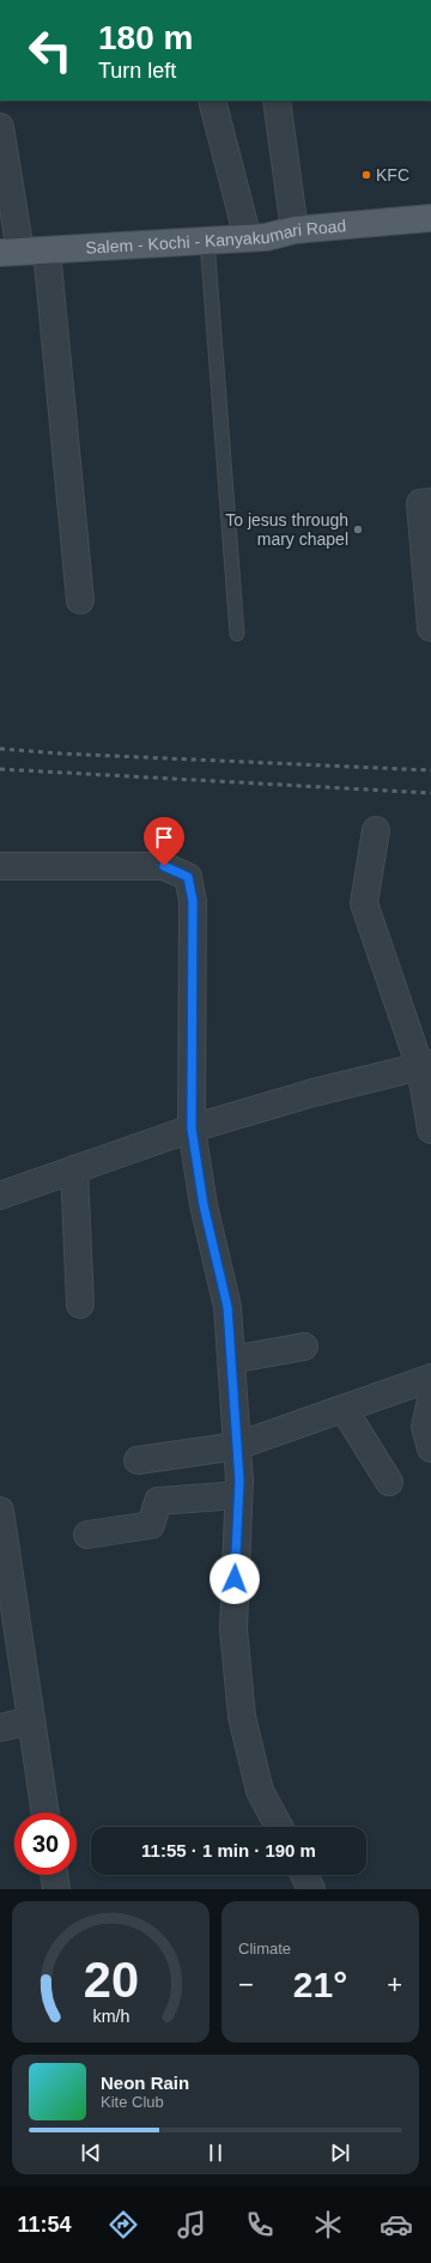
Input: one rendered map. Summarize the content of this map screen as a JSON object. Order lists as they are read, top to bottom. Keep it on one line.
{"streets":{"main road":["Salem - Kochi - Kanyakumari Road"]},"places":["KFC","To jesus through mary chapel"],"page":{"turn":["180 m","Turn left"],"limit":"30","trip":"11:55 · 1 min · 190 m","tile":"Climate","heat":["−","21°","+"],"song":["Neon Rain","Kite Club"],"tabs":"11:54","gauge":["20","km/h"]}}
